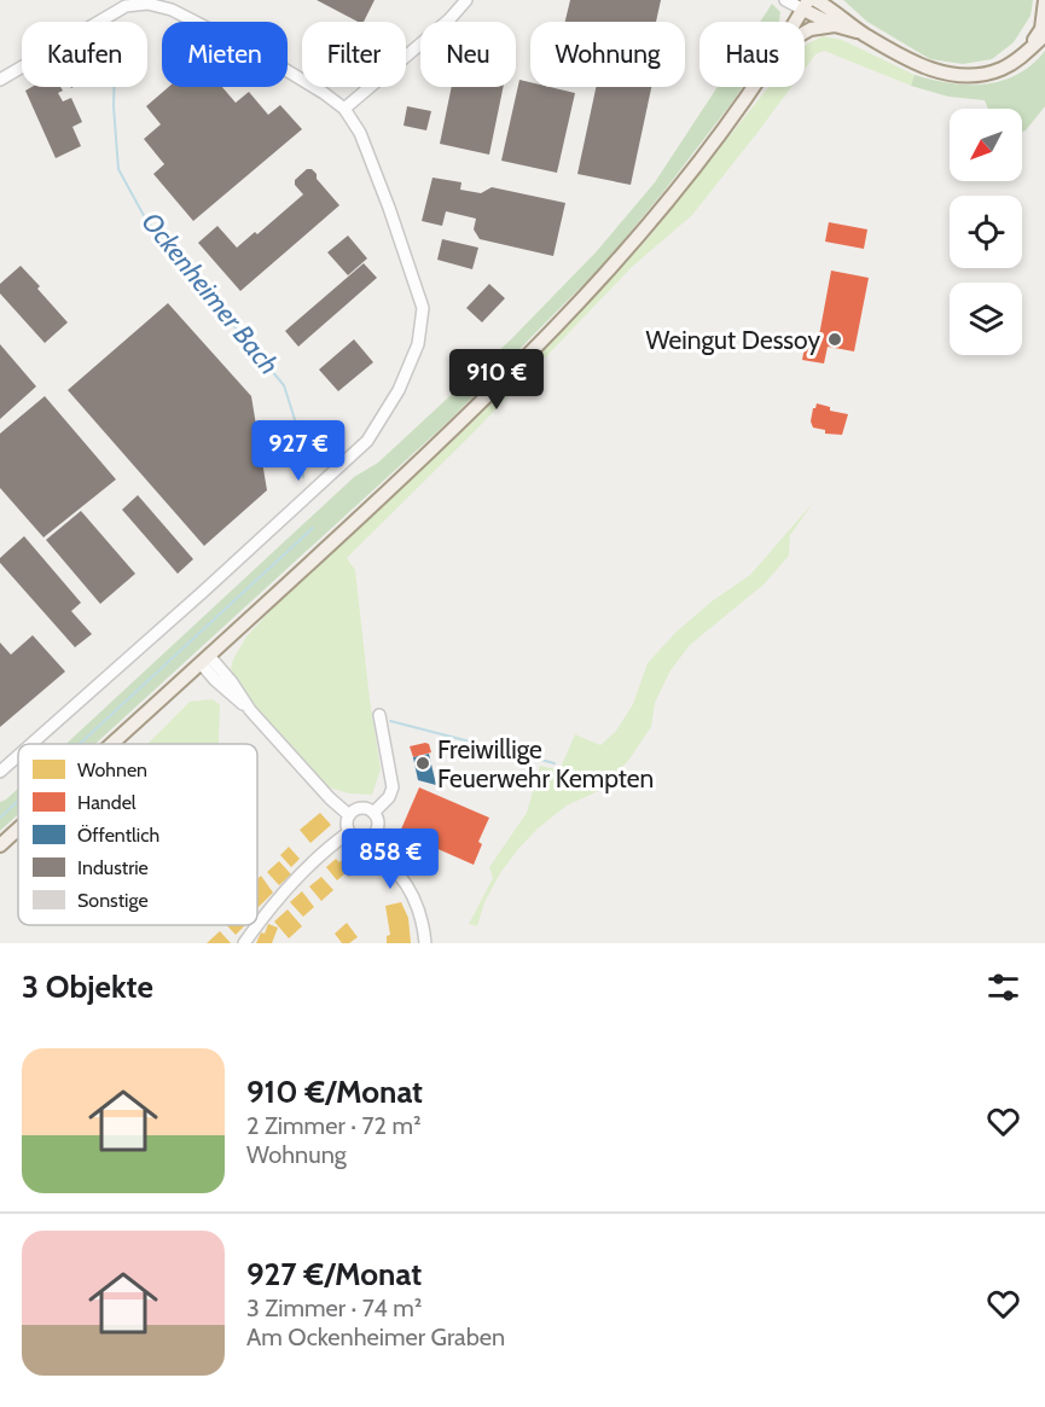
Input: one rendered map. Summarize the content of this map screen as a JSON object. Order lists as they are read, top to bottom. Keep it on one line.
{"water":["Ockenheimer Bach"],"places":["Weingut Dessoy","Freiwillige Feuerwehr Kempten"],"legend":["Wohnen","Handel","Öffentlich","Industrie","Sonstige"],"north":"bottom left","page":{"chip":["Kaufen","Mieten","Filter","Neu","Wohnung","Haus"],"price":["910 €","927 €","858 €"],"heading":"3 Objekte","list":[{"name":"910 €/Monat","note":"2 Zimmer · 72 m² · Wohnung"},{"name":"927 €/Monat","note":"3 Zimmer · 74 m² · Am Ockenheimer Graben"}]}}
